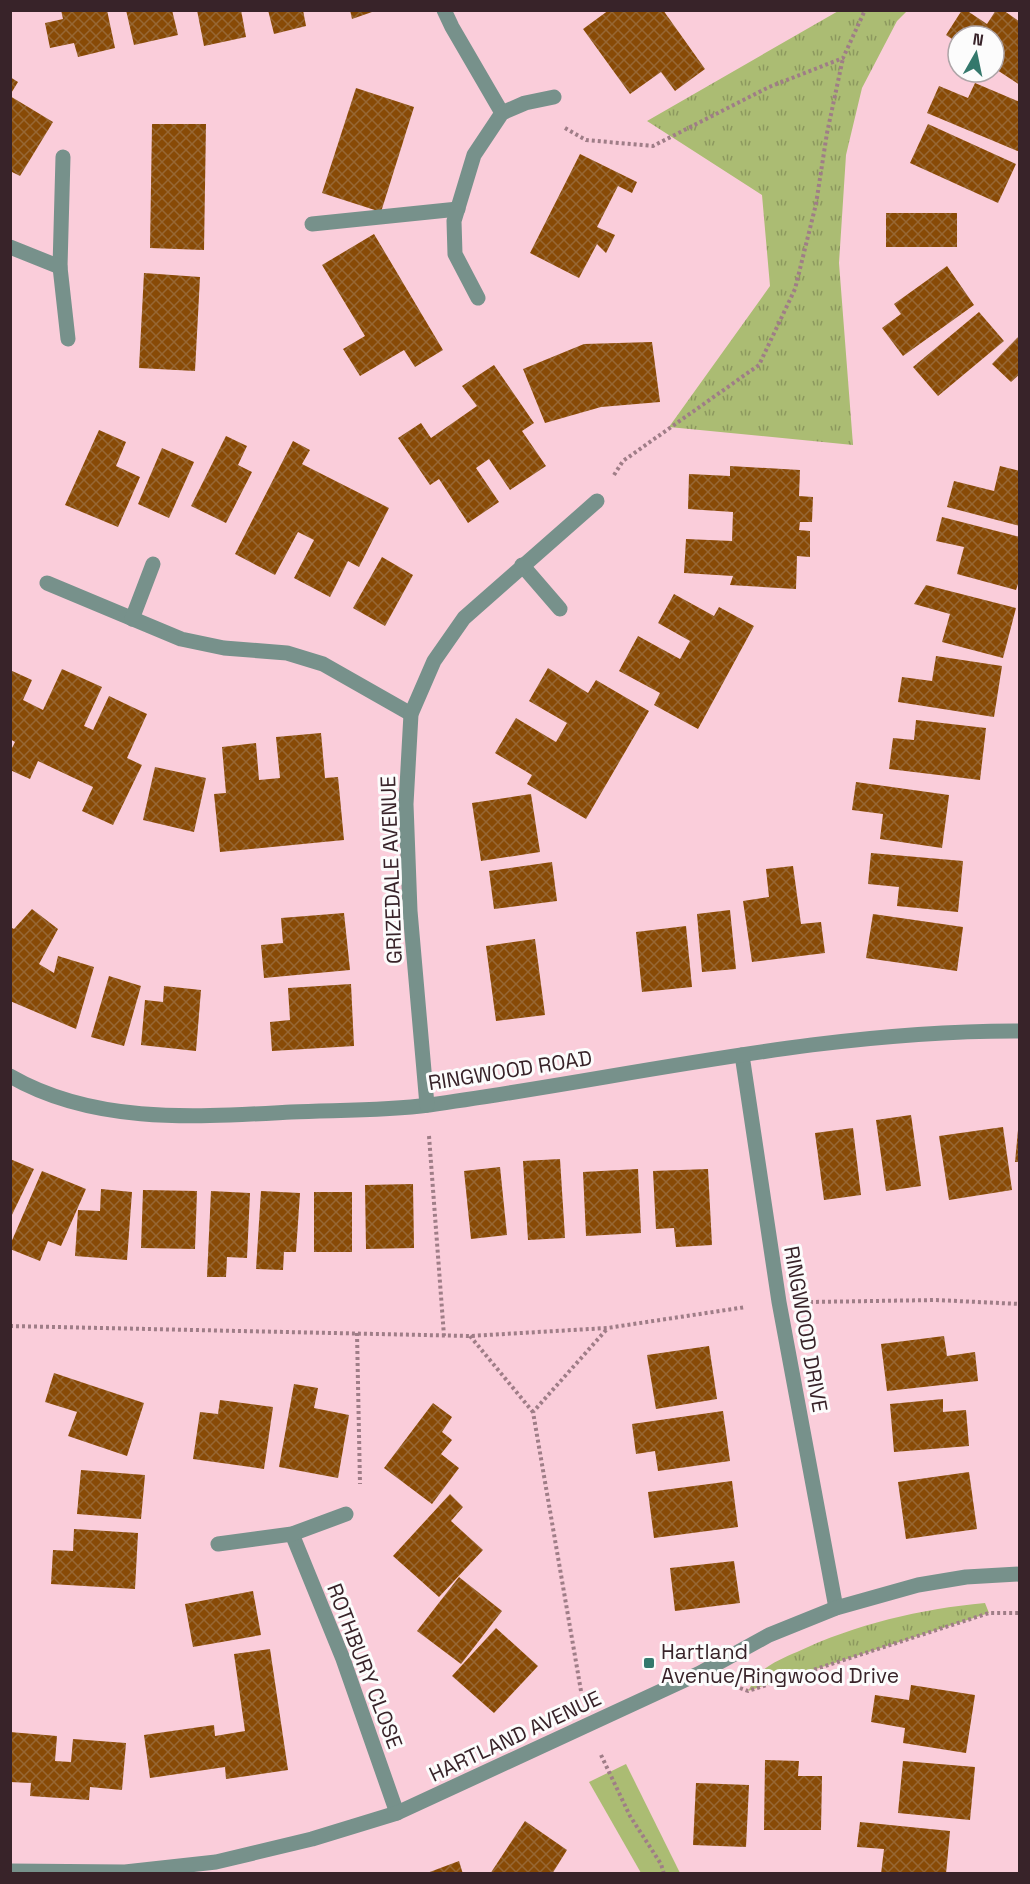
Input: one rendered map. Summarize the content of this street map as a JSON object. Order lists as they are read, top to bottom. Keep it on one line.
{"streets":{"street":["GRIZEDALE AVENUE","RINGWOOD ROAD","RINGWOOD DRIVE","ROTHBURY CLOSE","HARTLAND AVENUE"]},"crossings":[["GRIZEDALE AVENUE","RINGWOOD ROAD"],["RINGWOOD ROAD","RINGWOOD DRIVE"],["RINGWOOD DRIVE","HARTLAND AVENUE"],["ROTHBURY CLOSE","HARTLAND AVENUE"]],"places":{"transit":["Hartland Avenue/Ringwood Drive"]},"north":"top"}
